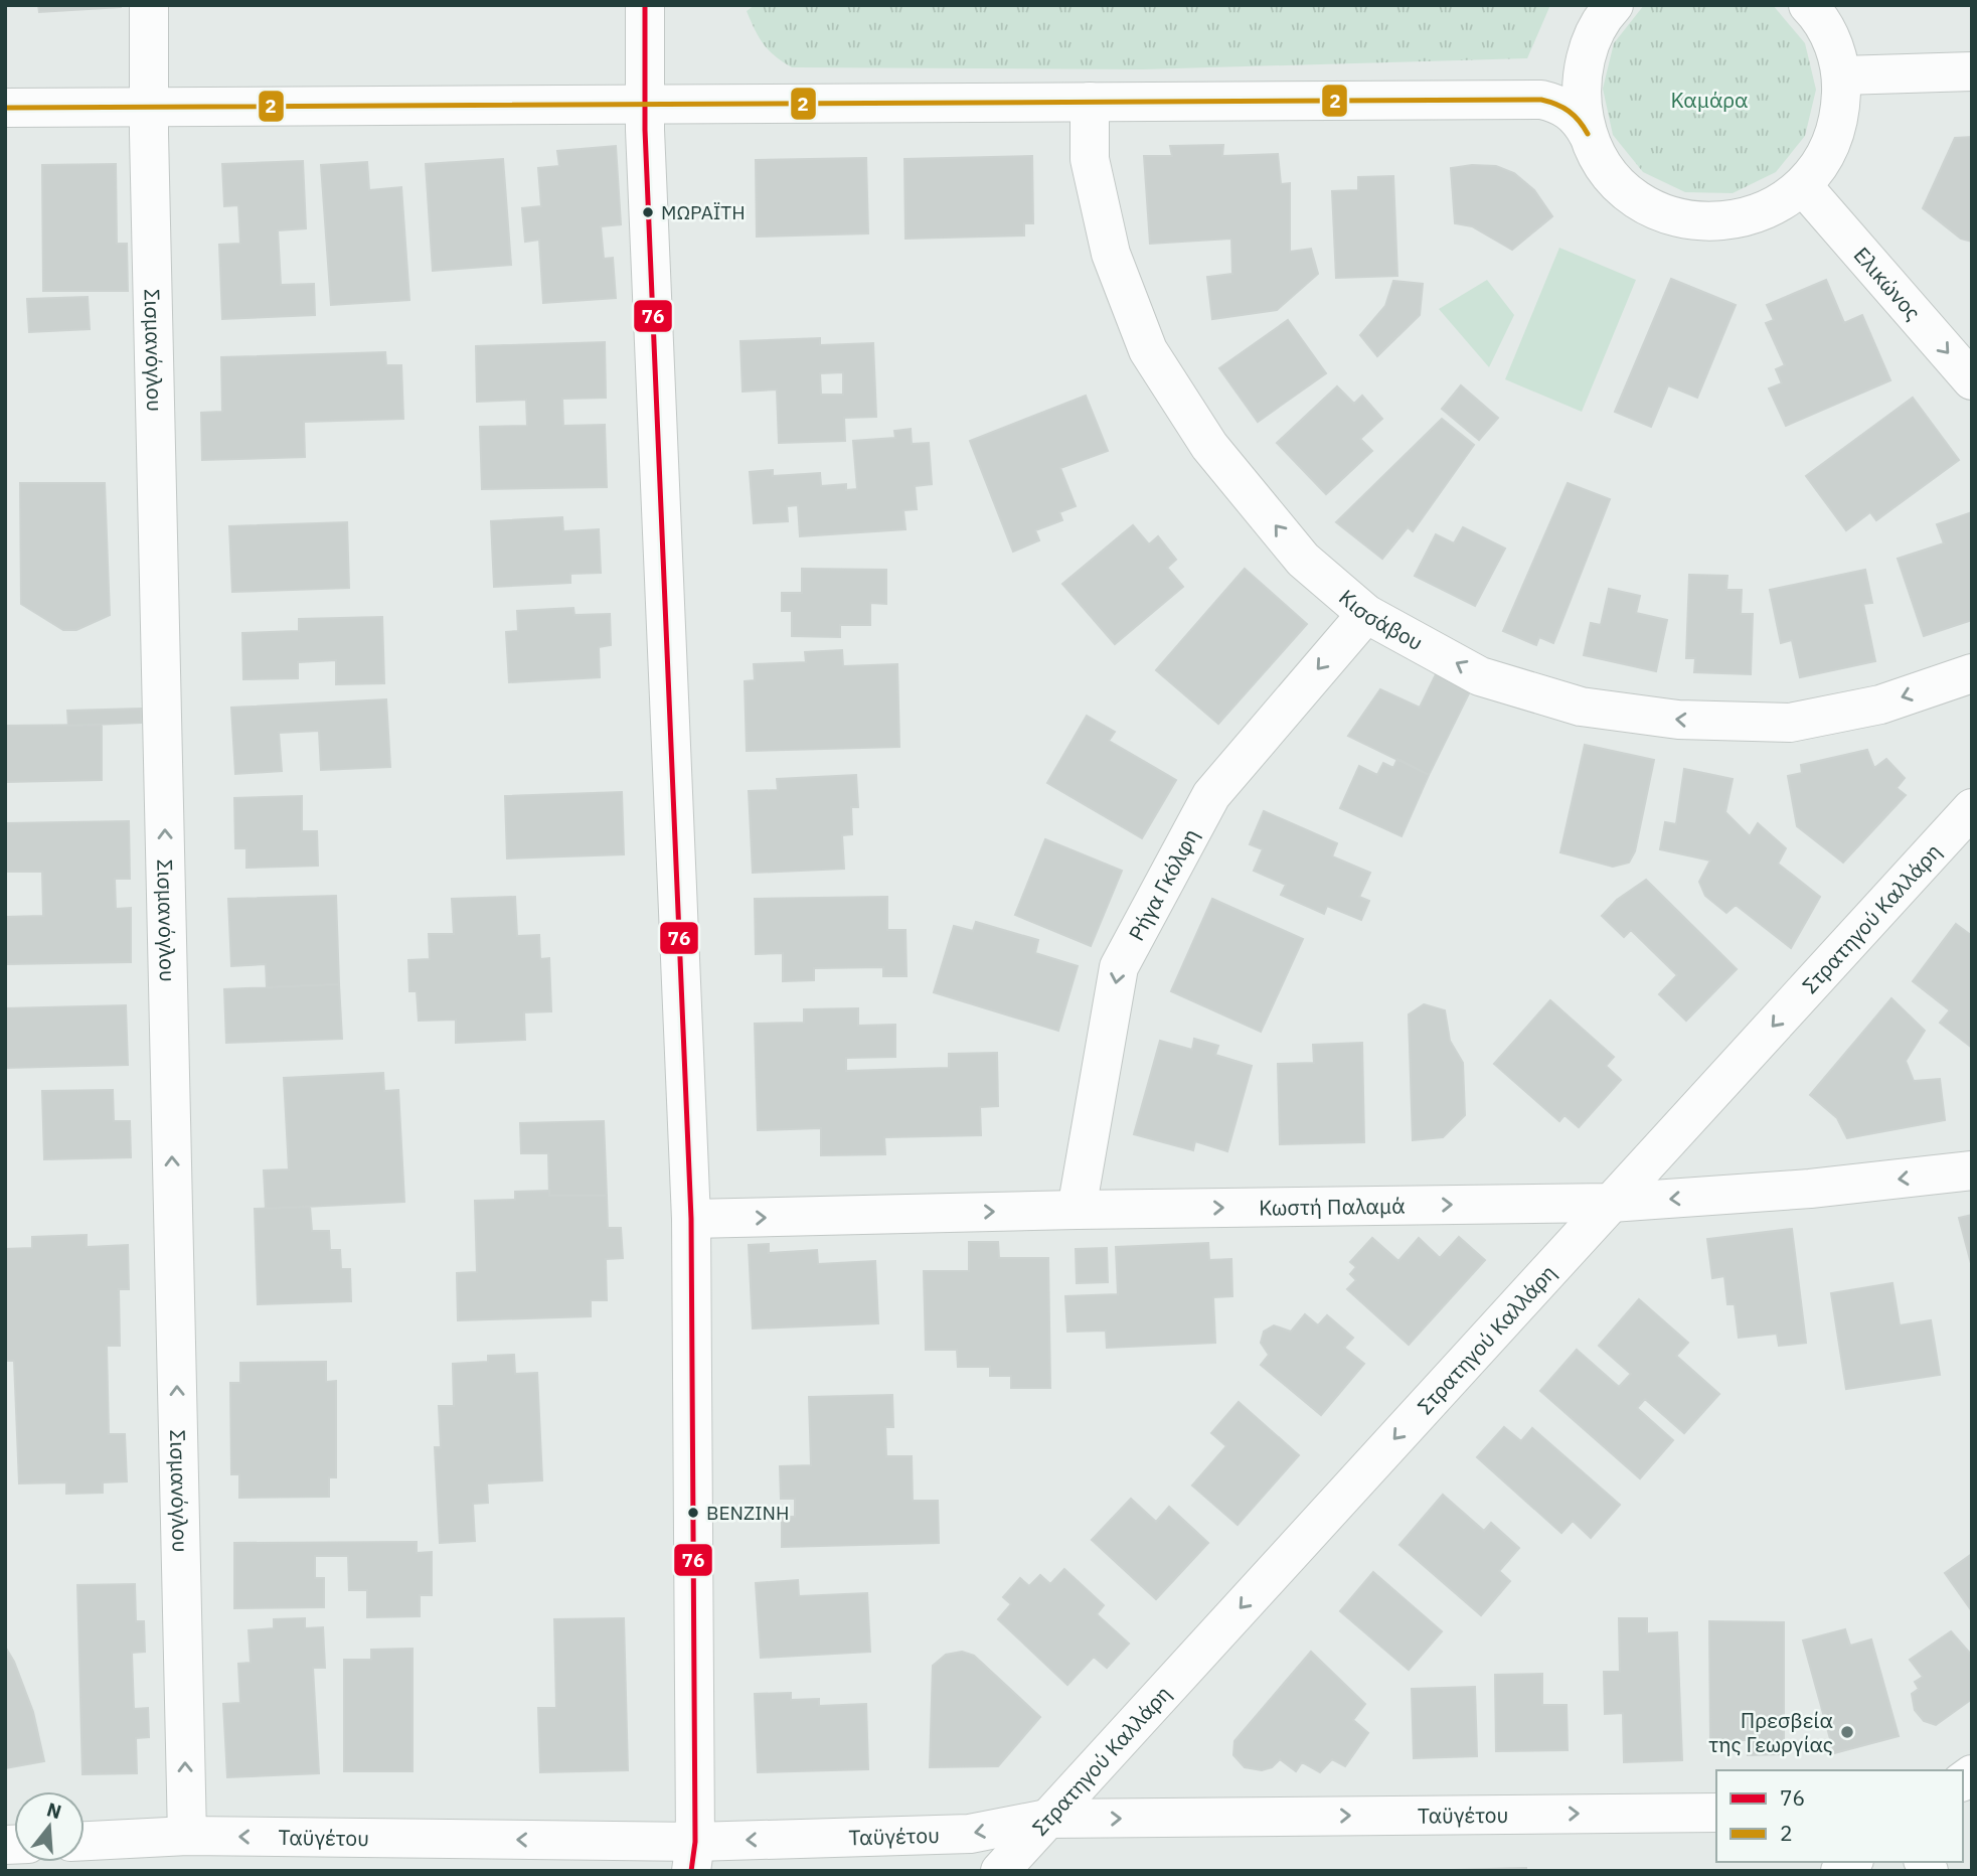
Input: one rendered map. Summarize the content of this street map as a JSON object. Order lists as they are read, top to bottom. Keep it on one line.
{"streets":{"street":["Ελικώνος","Σισμανόγλου","Κισσάβου","Ρήγα Γκόλφη","Στρατηγού Καλλάρη","Κωστή Παλαμά","Ταϋγέτου"]},"crossings":[["Σισμανόγλου","Ταϋγέτου"],["Κισσάβου","Ρήγα Γκόλφη"],["Ρήγα Γκόλφη","Κωστή Παλαμά"],["Στρατηγού Καλλάρη","Κωστή Παλαμά"],["Στρατηγού Καλλάρη","Ταϋγέτου"]],"one_way":["Ελικώνος","Σισμανόγλου","Κισσάβου","Ρήγα Γκόλφη","Στρατηγού Καλλάρη"],"parks":["Καμάρα"],"places":["ΜΩΡΑΪΤΗ","ΒΕΝΖΙΝΗ","Πρεσβεία της Γεωργίας"],"lines":["transit line 76","transit line 2"],"legend":["76","2"],"north":"top"}
